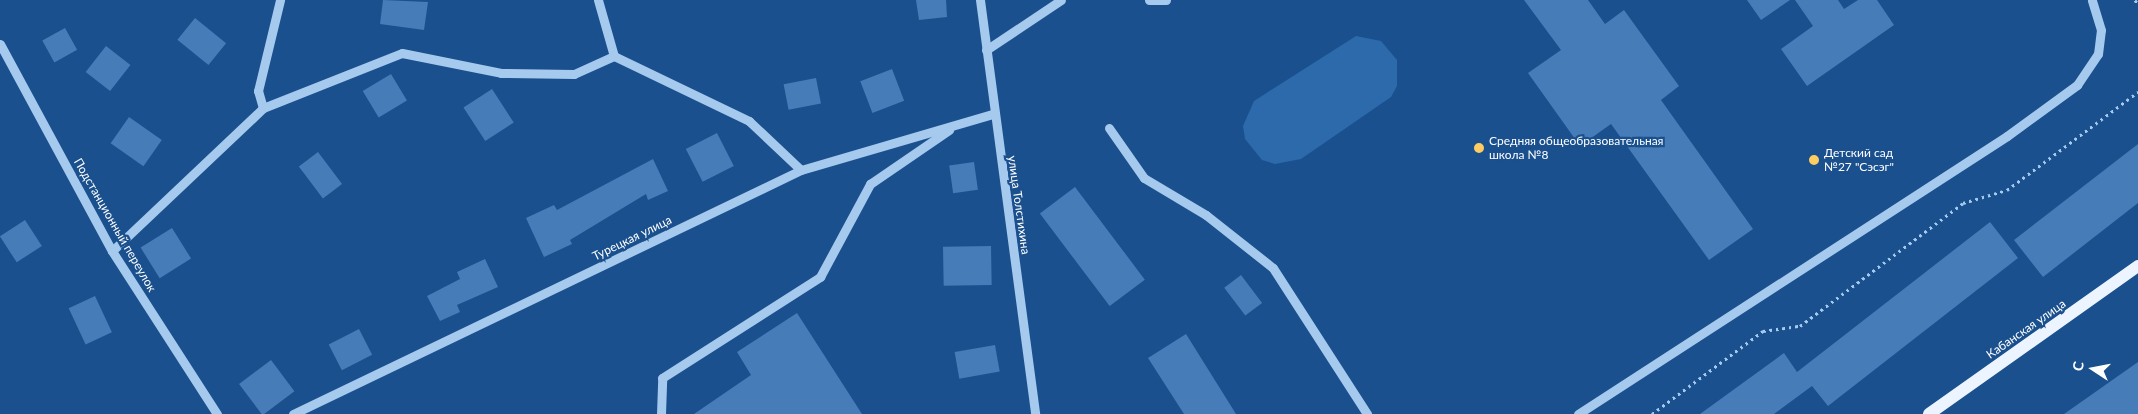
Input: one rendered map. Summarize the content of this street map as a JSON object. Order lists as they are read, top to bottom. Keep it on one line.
{"streets":{"main road":["Кабанская улица"],"street":["улица Толстихина","Подстанционный переулок","Турецкая улица"]},"crossings":[["улица Толстихина","Турецкая улица"]],"places":["Средняя общеобразовательная школа №8","Детский сад №27 \"Сэсэг\""],"north":"left"}
